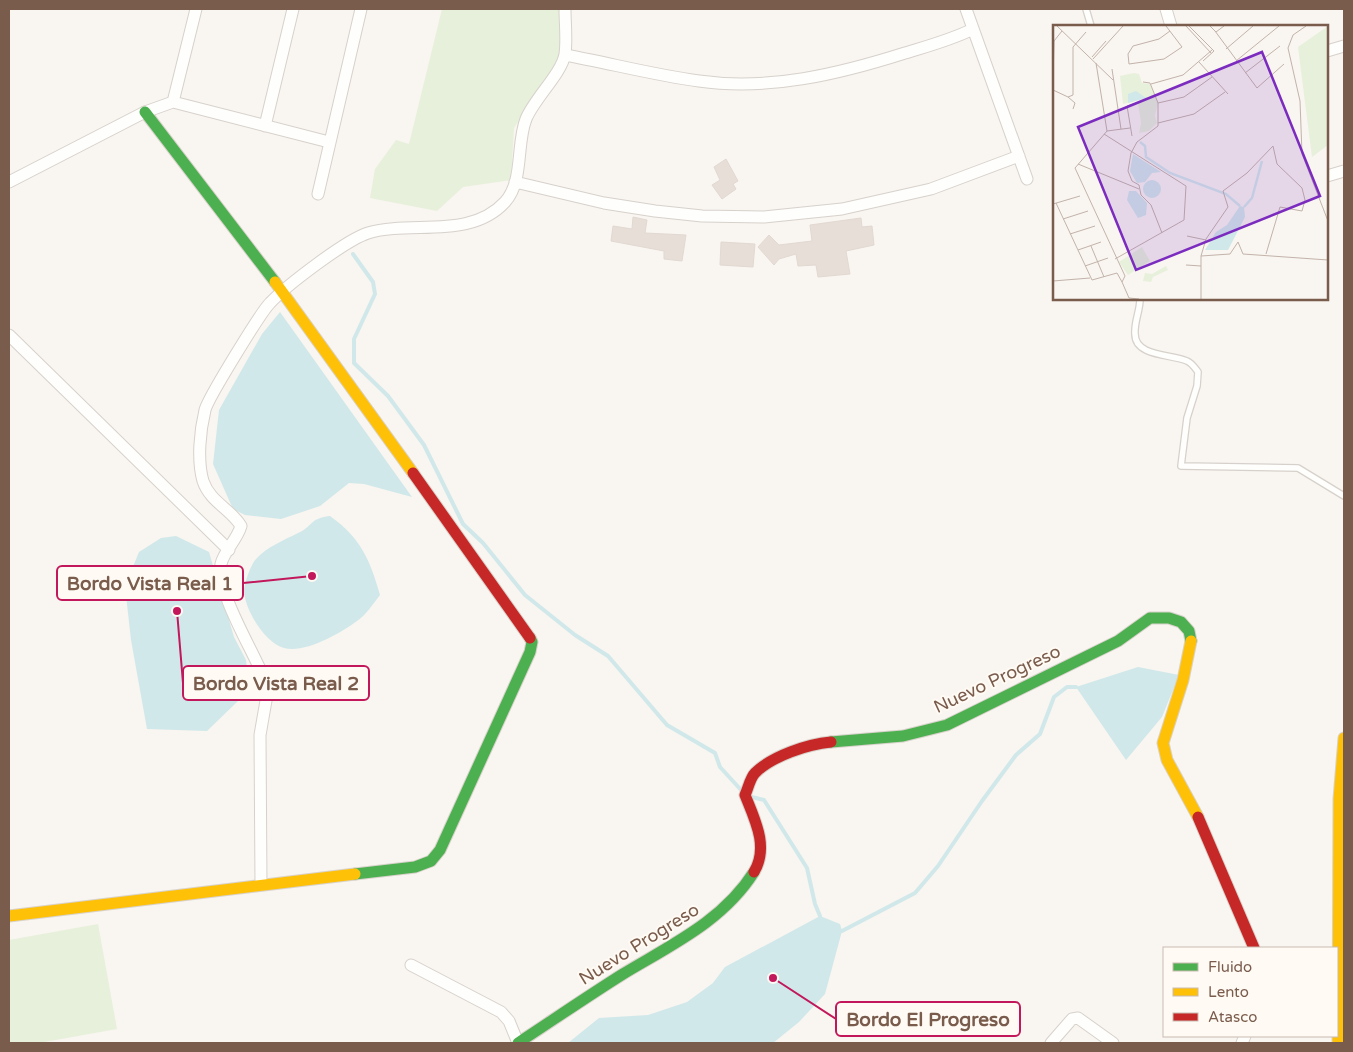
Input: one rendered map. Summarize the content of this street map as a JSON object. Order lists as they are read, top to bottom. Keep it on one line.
{"streets":{"street":["Nuevo Progreso"]},"places":["Bordo Vista Real 1","Bordo Vista Real 2","Bordo El Progreso"],"legend":["Fluido","Lento","Atasco"]}
